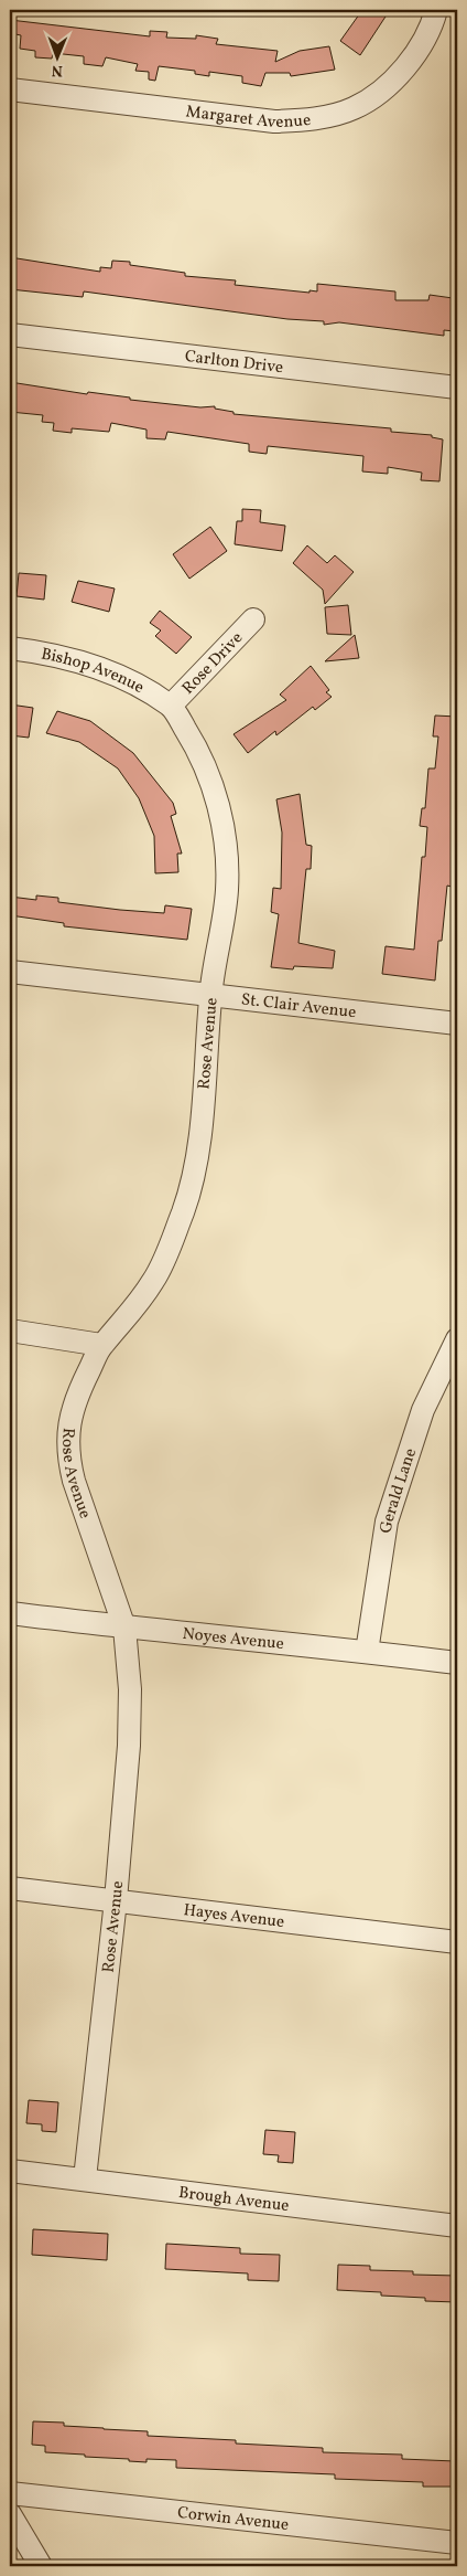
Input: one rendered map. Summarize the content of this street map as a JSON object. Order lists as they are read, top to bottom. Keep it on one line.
{"streets":{"street":["Margaret Avenue","Carlton Drive","Rose Drive","Bishop Avenue","St. Clair Avenue","Rose Avenue","Gerald Lane","Noyes Avenue","Hayes Avenue","Brough Avenue","Corwin Avenue"]},"crossings":[["Rose Drive","Bishop Avenue"],["Rose Drive","Rose Avenue"],["Bishop Avenue","Rose Avenue"],["St. Clair Avenue","Rose Avenue"],["Rose Avenue","Noyes Avenue"],["Rose Avenue","Hayes Avenue"],["Rose Avenue","Brough Avenue"],["Gerald Lane","Noyes Avenue"]],"north":"bottom"}
